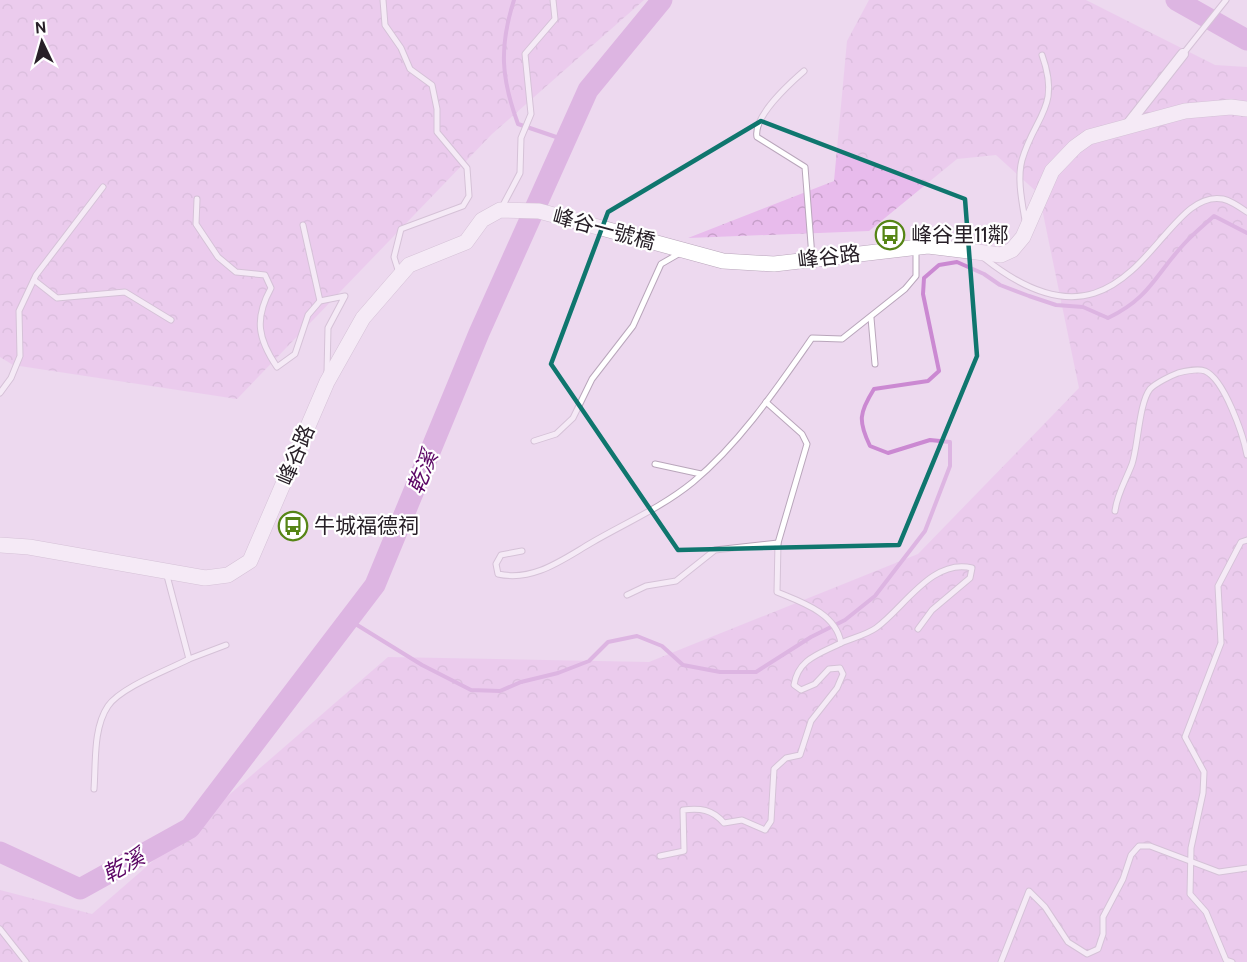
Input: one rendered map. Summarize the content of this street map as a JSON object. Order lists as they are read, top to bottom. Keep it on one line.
{"streets":{"street":["峰谷一號橋","峰谷路"]},"crossings":[["峰谷一號橋","峰谷路"]],"water":["乾溪"],"places":{"bus stop":["峰谷里11鄰","牛城福德祠"]},"north":"top"}
